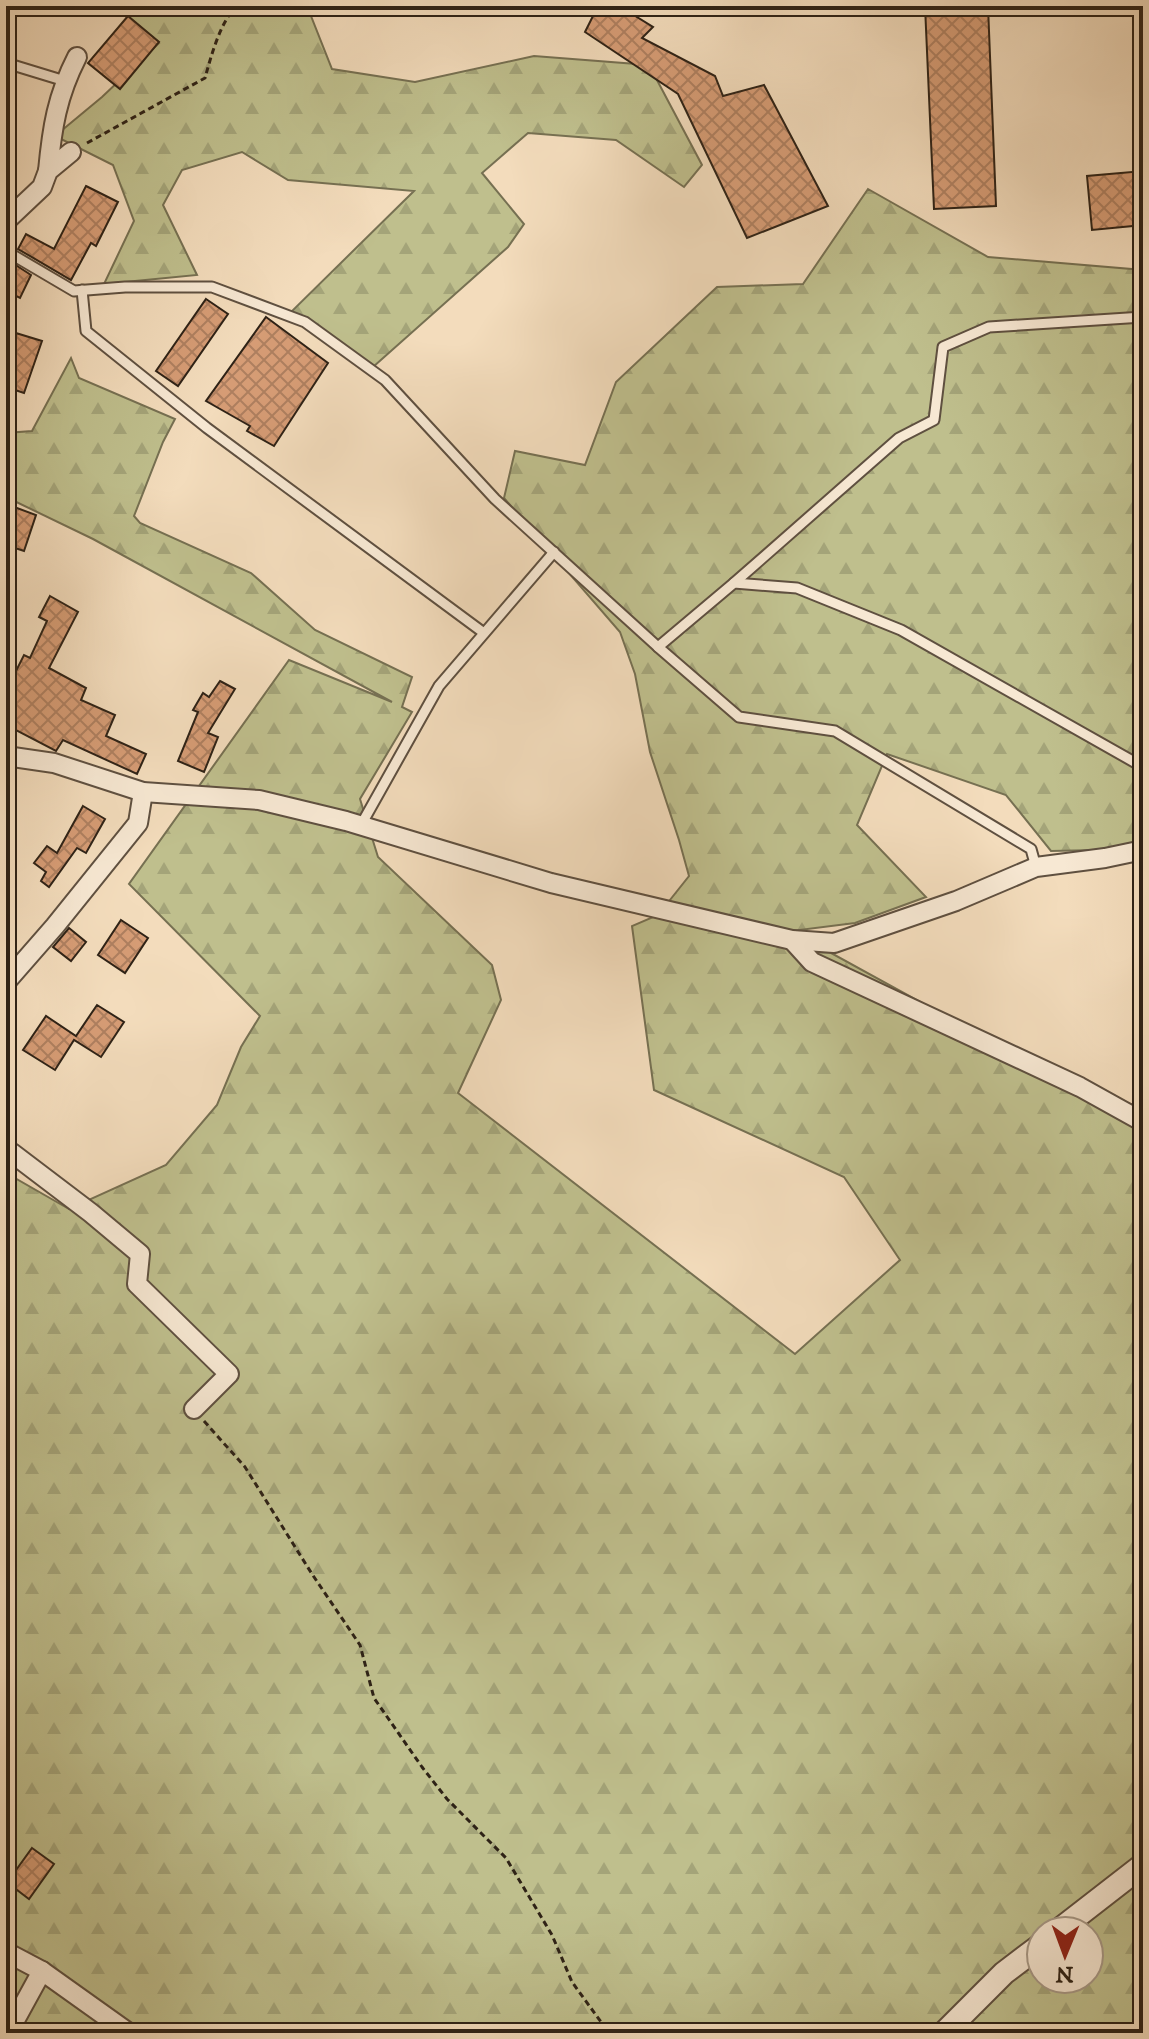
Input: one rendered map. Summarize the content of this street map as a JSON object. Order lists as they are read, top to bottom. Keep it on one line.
{"north":"bottom"}
